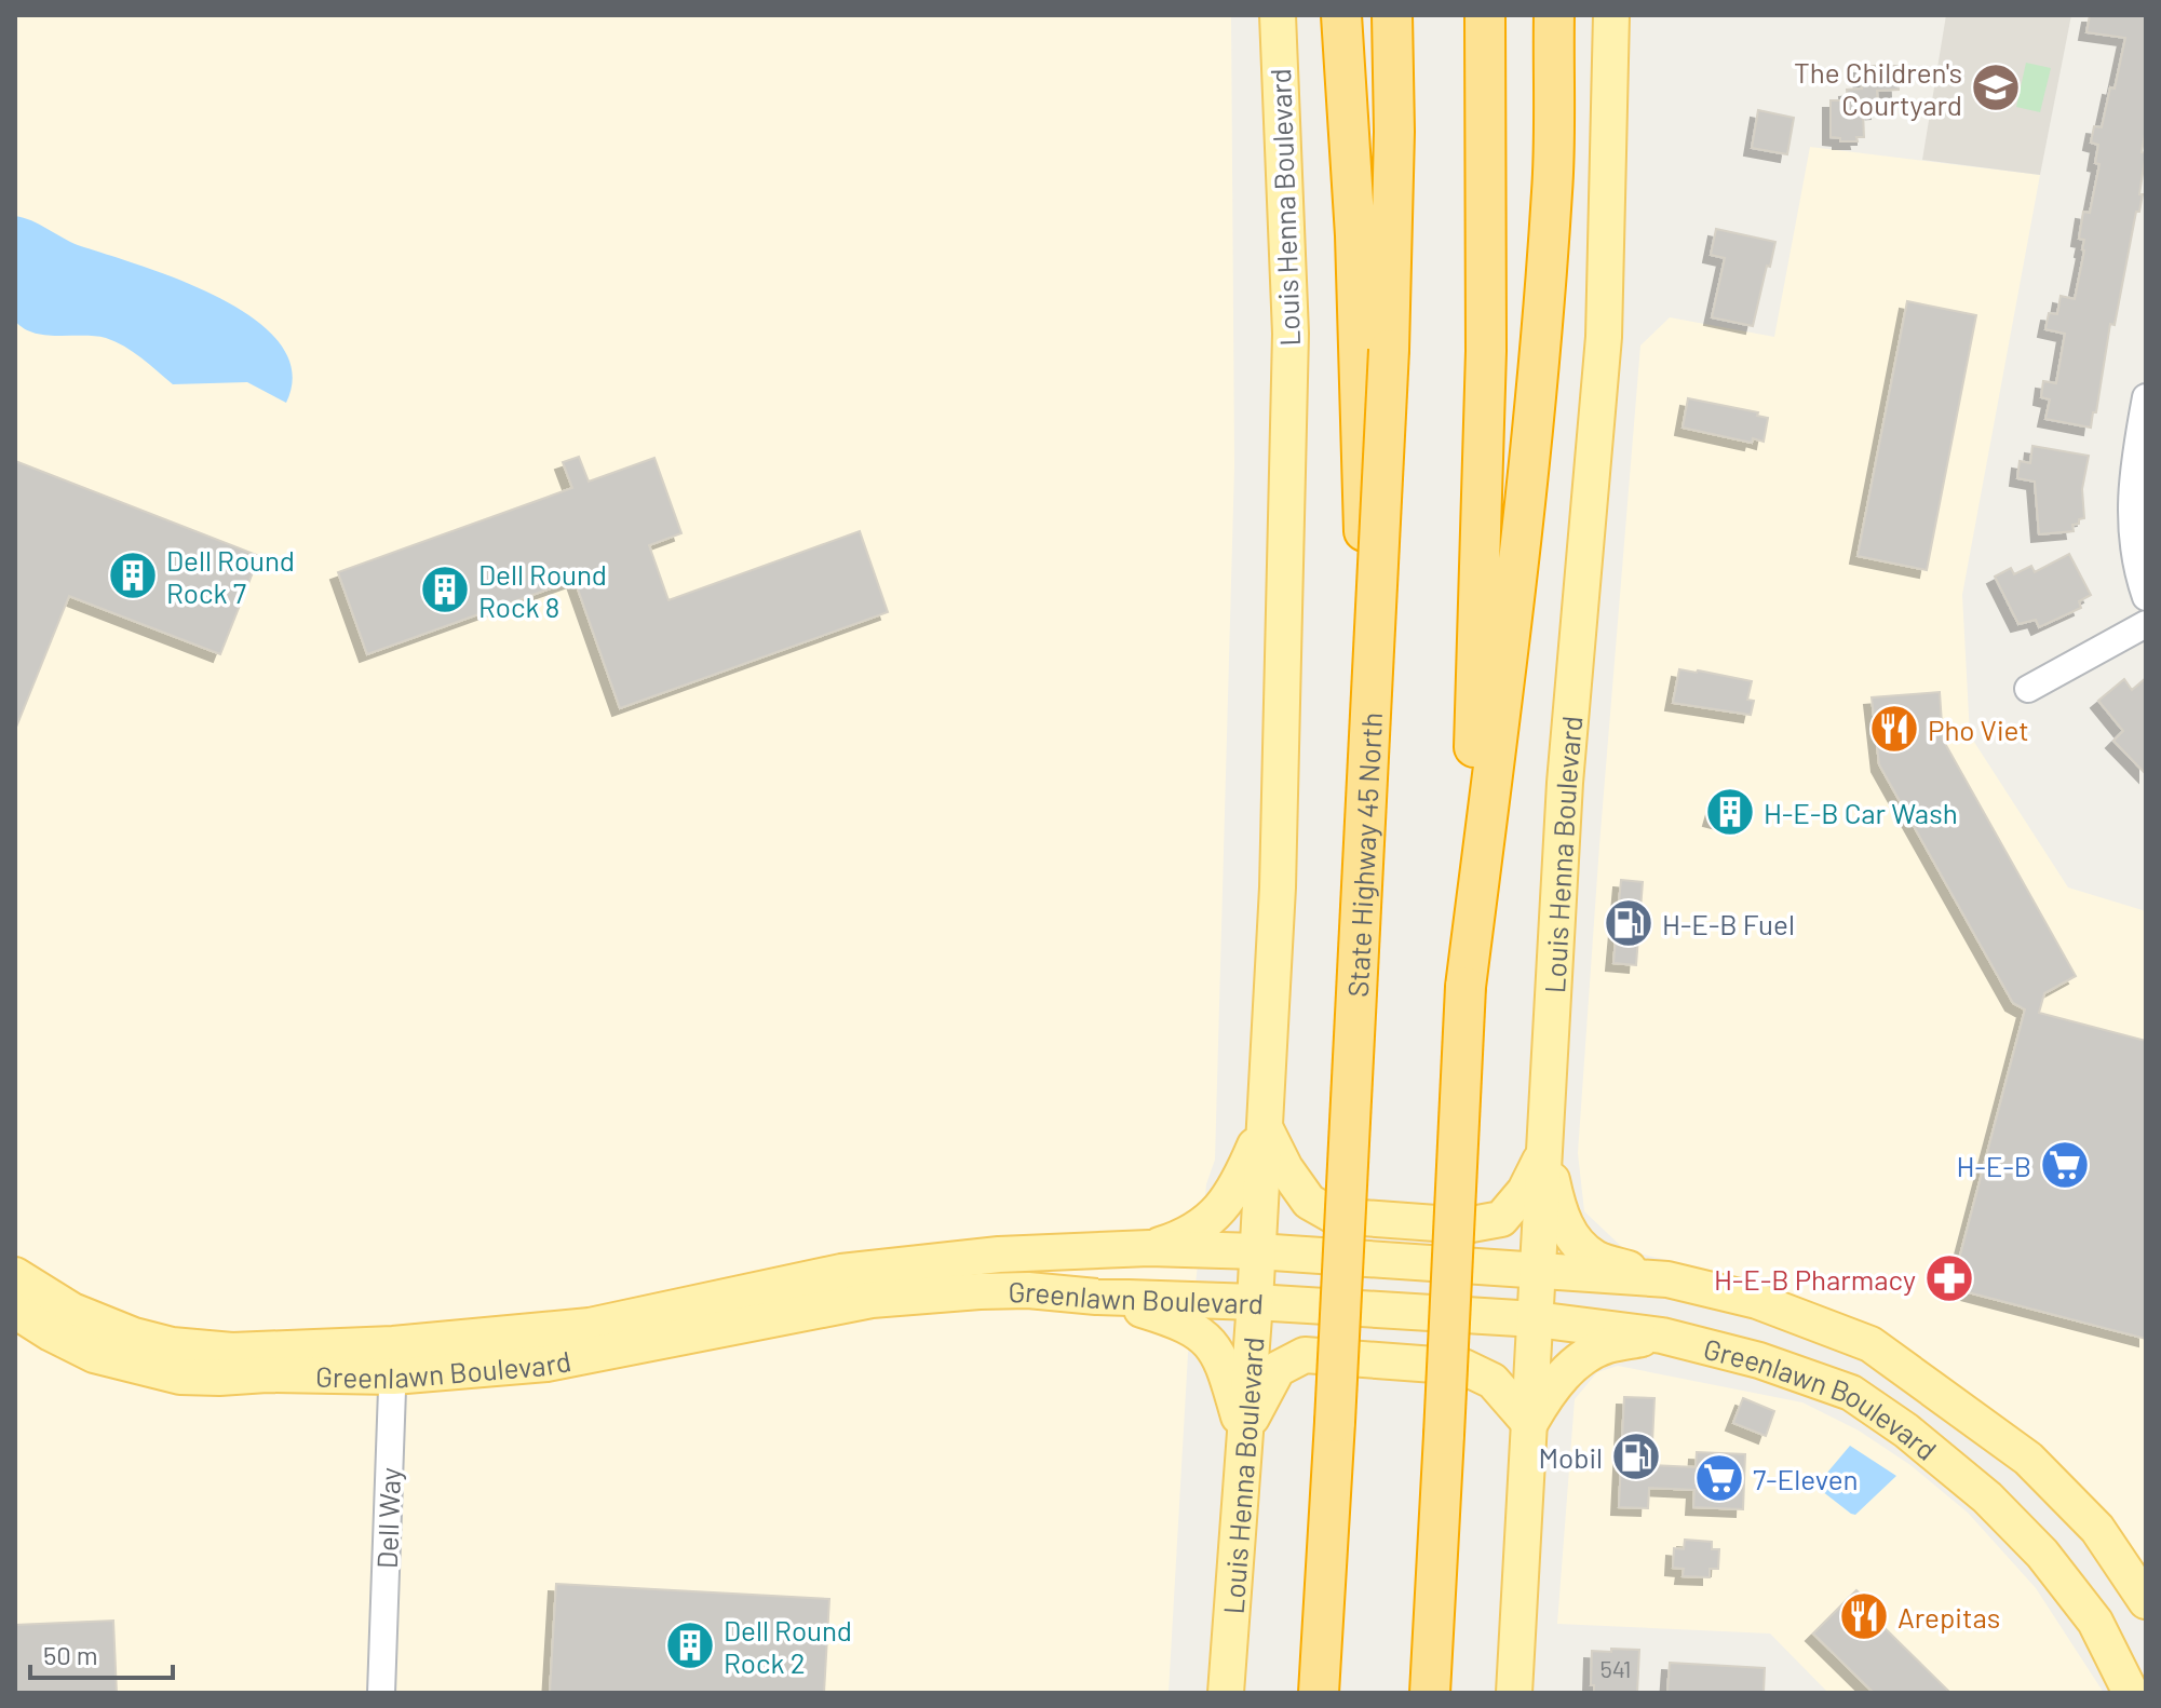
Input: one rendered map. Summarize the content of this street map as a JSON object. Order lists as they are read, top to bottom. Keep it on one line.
{"streets":{"highway":["State Highway 45 North"],"main road":["Louis Henna Boulevard","Greenlawn Boulevard"],"street":["Dell Way"]},"crossings":[["Louis Henna Boulevard","Greenlawn Boulevard"],["Greenlawn Boulevard","Dell Way"]],"places":{"school or university":["The Children's Courtyard"],"building":["Dell Round Rock 7","Dell Round Rock 8","H-E-B Car Wash","Dell Round Rock 2"],"restaurant":["Pho Viet","Arepitas"],"fuel station":["H-E-B Fuel","Mobil"],"supermarket":["H-E-B","7-Eleven"],"pharmacy":["H-E-B Pharmacy"]},"house_numbers":["541"],"scale_bar":"50 m"}
